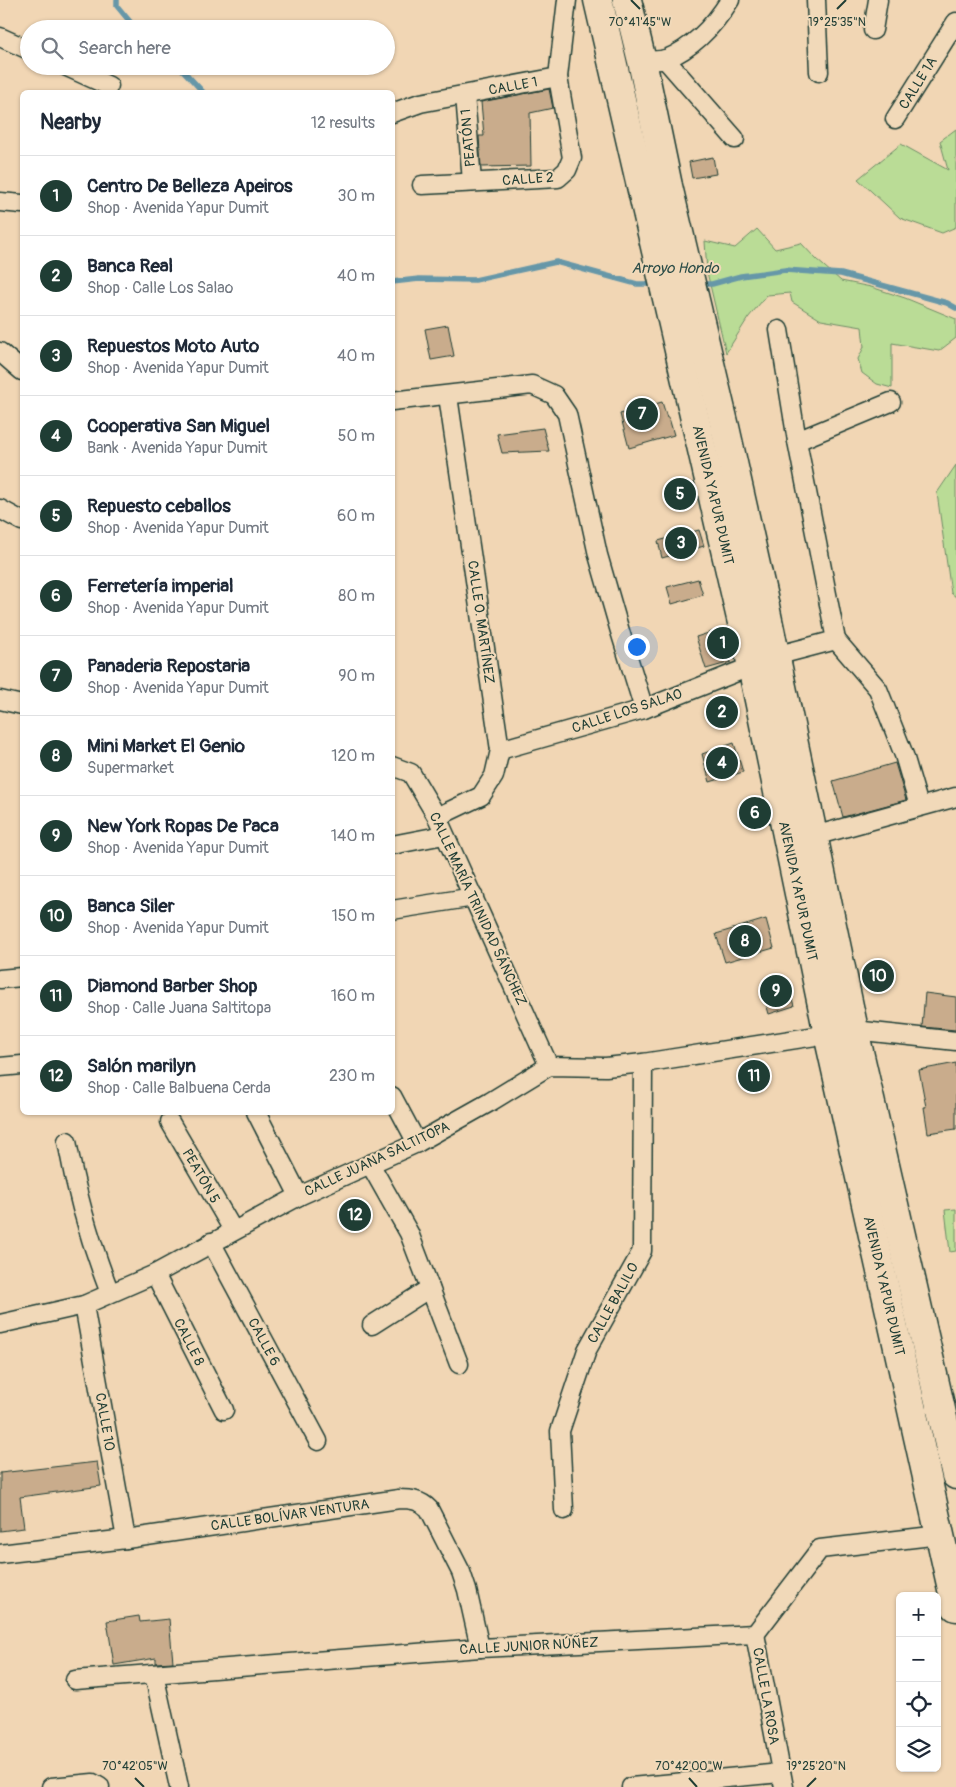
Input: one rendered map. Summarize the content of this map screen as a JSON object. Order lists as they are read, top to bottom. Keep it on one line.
{"streets":{"main road":["AVENIDA YAPUR DUMIT"],"street":["CALLE 1A","CALLE 1","PEATÓN 1","CALLE 2","CALLE O. MARTÍNEZ","CALLE LOS SALAO","CALLE MARÍA TRINIDAD SÁNCHEZ","CALLE JUANA SALTITOPA","PEATÓN 5","CALLE BALILO","CALLE 8","CALLE 6","CALLE 10","CALLE BOLÍVAR VENTURA","CALLE JUNIOR NÚÑEZ","CALLE LA ROSA"]},"crossings":[["CALLE 1","PEATÓN 1"],["CALLE 1","CALLE 2"],["PEATÓN 1","CALLE 2"],["AVENIDA YAPUR DUMIT","CALLE LOS SALAO"],["CALLE O. MARTÍNEZ","CALLE LOS SALAO"],["CALLE O. MARTÍNEZ","CALLE MARÍA TRINIDAD SÁNCHEZ"],["CALLE MARÍA TRINIDAD SÁNCHEZ","CALLE JUANA SALTITOPA"],["CALLE JUANA SALTITOPA","PEATÓN 5"],["CALLE JUANA SALTITOPA","CALLE 8"],["CALLE JUANA SALTITOPA","CALLE 6"],["CALLE JUANA SALTITOPA","CALLE 10"],["CALLE 10","CALLE BOLÍVAR VENTURA"],["CALLE BOLÍVAR VENTURA","CALLE JUNIOR NÚÑEZ"],["CALLE JUNIOR NÚÑEZ","CALLE LA ROSA"]],"water":["Arroyo Hondo"],"page":{"search":"Search here","heading":["Nearby","12 results"],"list":[{"mark":"1","name":"Centro De Belleza Apeiros","note":"Shop · Avenida Yapur Dumit","value":"30 m"},{"mark":"2","name":"Banca Real","note":"Shop · Calle Los Salao","value":"40 m"},{"mark":"3","name":"Repuestos Moto Auto","note":"Shop · Avenida Yapur Dumit","value":"40 m"},{"mark":"4","name":"Cooperativa San Miguel","note":"Bank · Avenida Yapur Dumit","value":"50 m"},{"mark":"5","name":"Repuesto ceballos","note":"Shop · Avenida Yapur Dumit","value":"60 m"},{"mark":"6","name":"Ferretería imperial","note":"Shop · Avenida Yapur Dumit","value":"80 m"},{"mark":"7","name":"Panaderia Repostaria","note":"Shop · Avenida Yapur Dumit","value":"90 m"},{"mark":"8","name":"Mini Market El Genio","note":"Supermarket","value":"120 m"},{"mark":"9","name":"New York Ropas De Paca","note":"Shop · Avenida Yapur Dumit","value":"140 m"},{"mark":"10","name":"Banca Siler","note":"Shop · Avenida Yapur Dumit","value":"150 m"},{"mark":"11","name":"Diamond Barber Shop","note":"Shop · Calle Juana Saltitopa","value":"160 m"},{"mark":"12","name":"Salón marilyn","note":"Shop · Calle Balbuena Cerda","value":"230 m"}],"pins":["7","5","3","1","2","4","6","8","10","9","11","12"],"map_buttons":["+","−"]},"coordinates":["19°25'35\"N","70°41'45\"W","70°42'05\"W","70°42'00\"W","19°25'20\"N"]}
